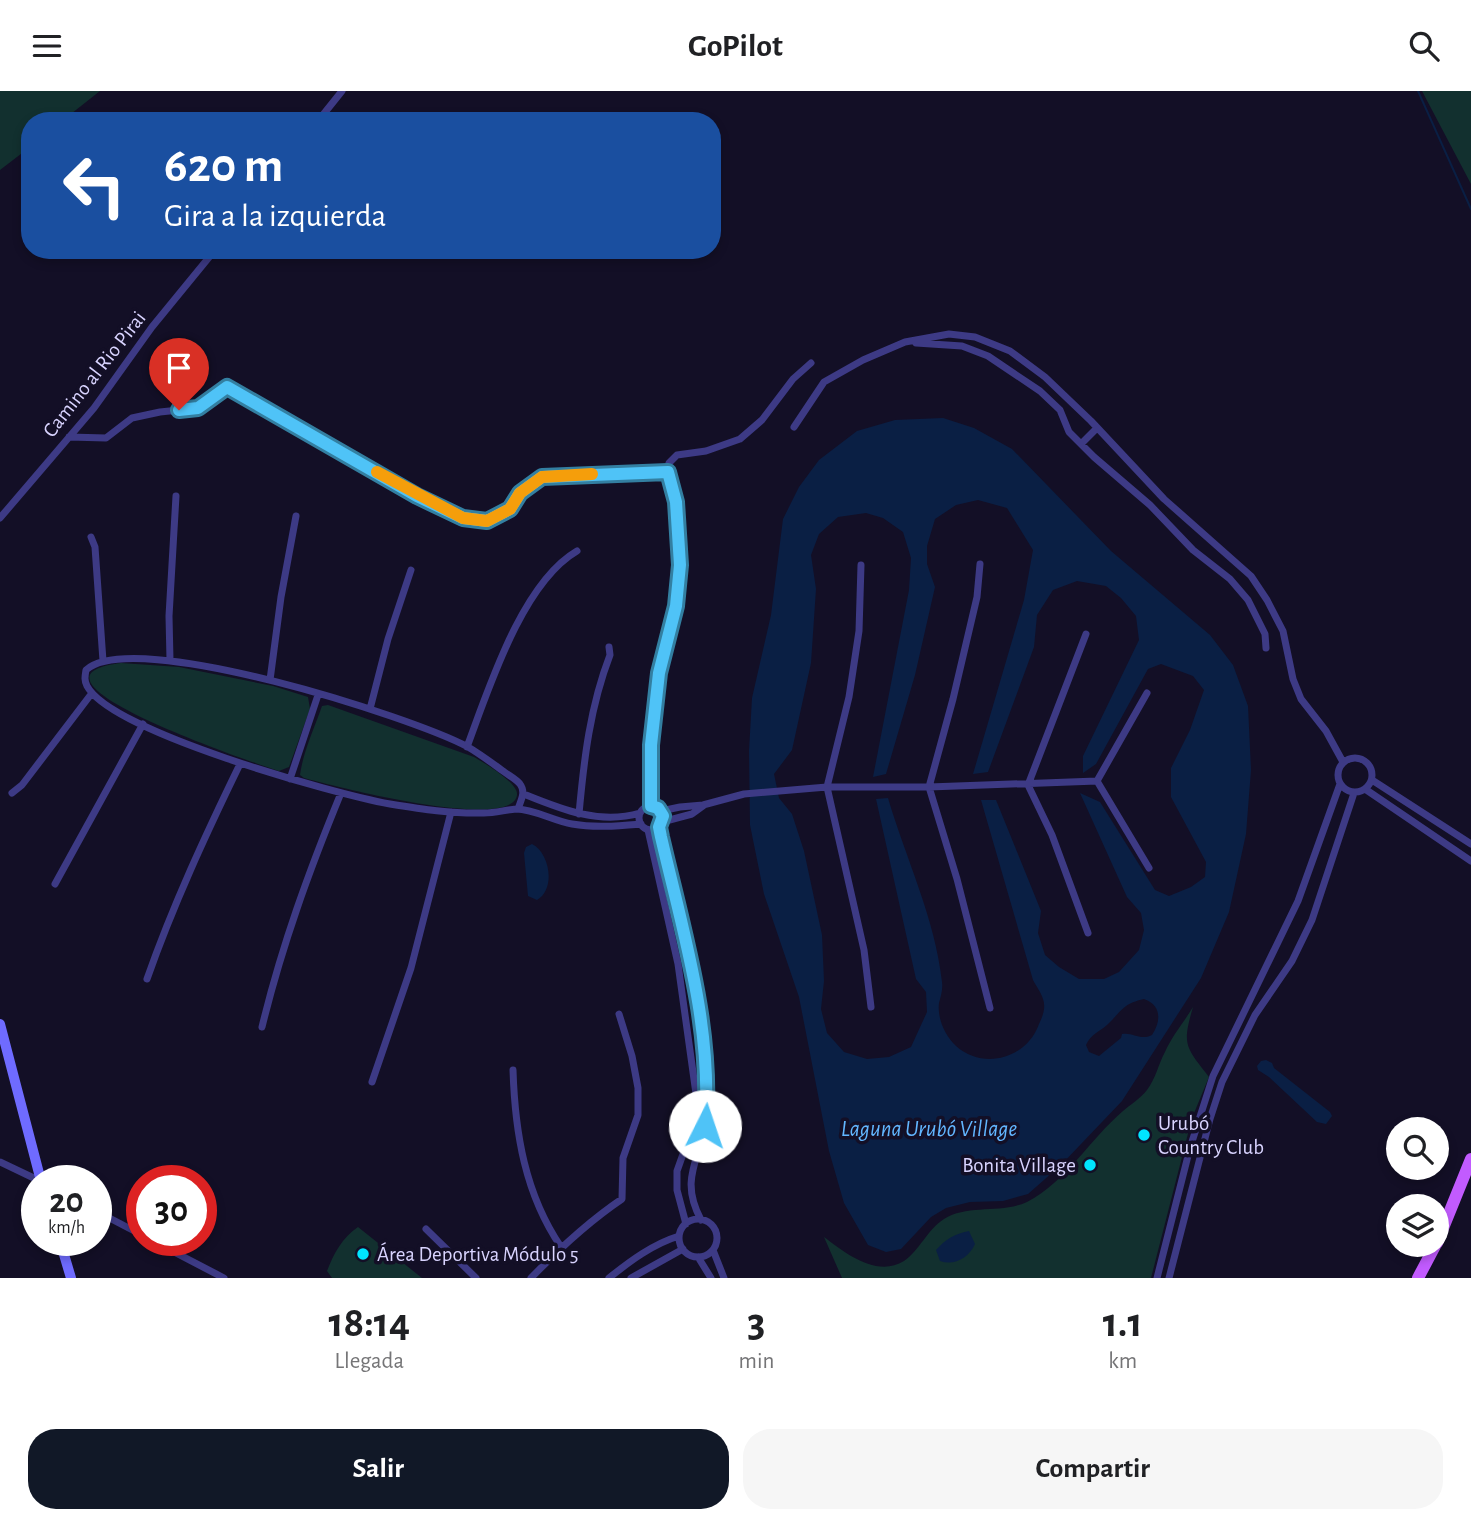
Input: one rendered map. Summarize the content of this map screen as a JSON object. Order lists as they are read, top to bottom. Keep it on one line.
{"streets":{"street":["Camino al Rio Pirai"]},"water":["Laguna Urubó Village"],"places":["Urubó Country Club","Bonita Village","Área Deportiva Módulo 5"],"page":{"header":"GoPilot","turn":["620 m","Gira a la izquierda"],"speed":"20 km/h","limit":"30","eta":["18:14","Llegada","3","min","1.1","km"],"buttons":["Salir","Compartir"]}}
